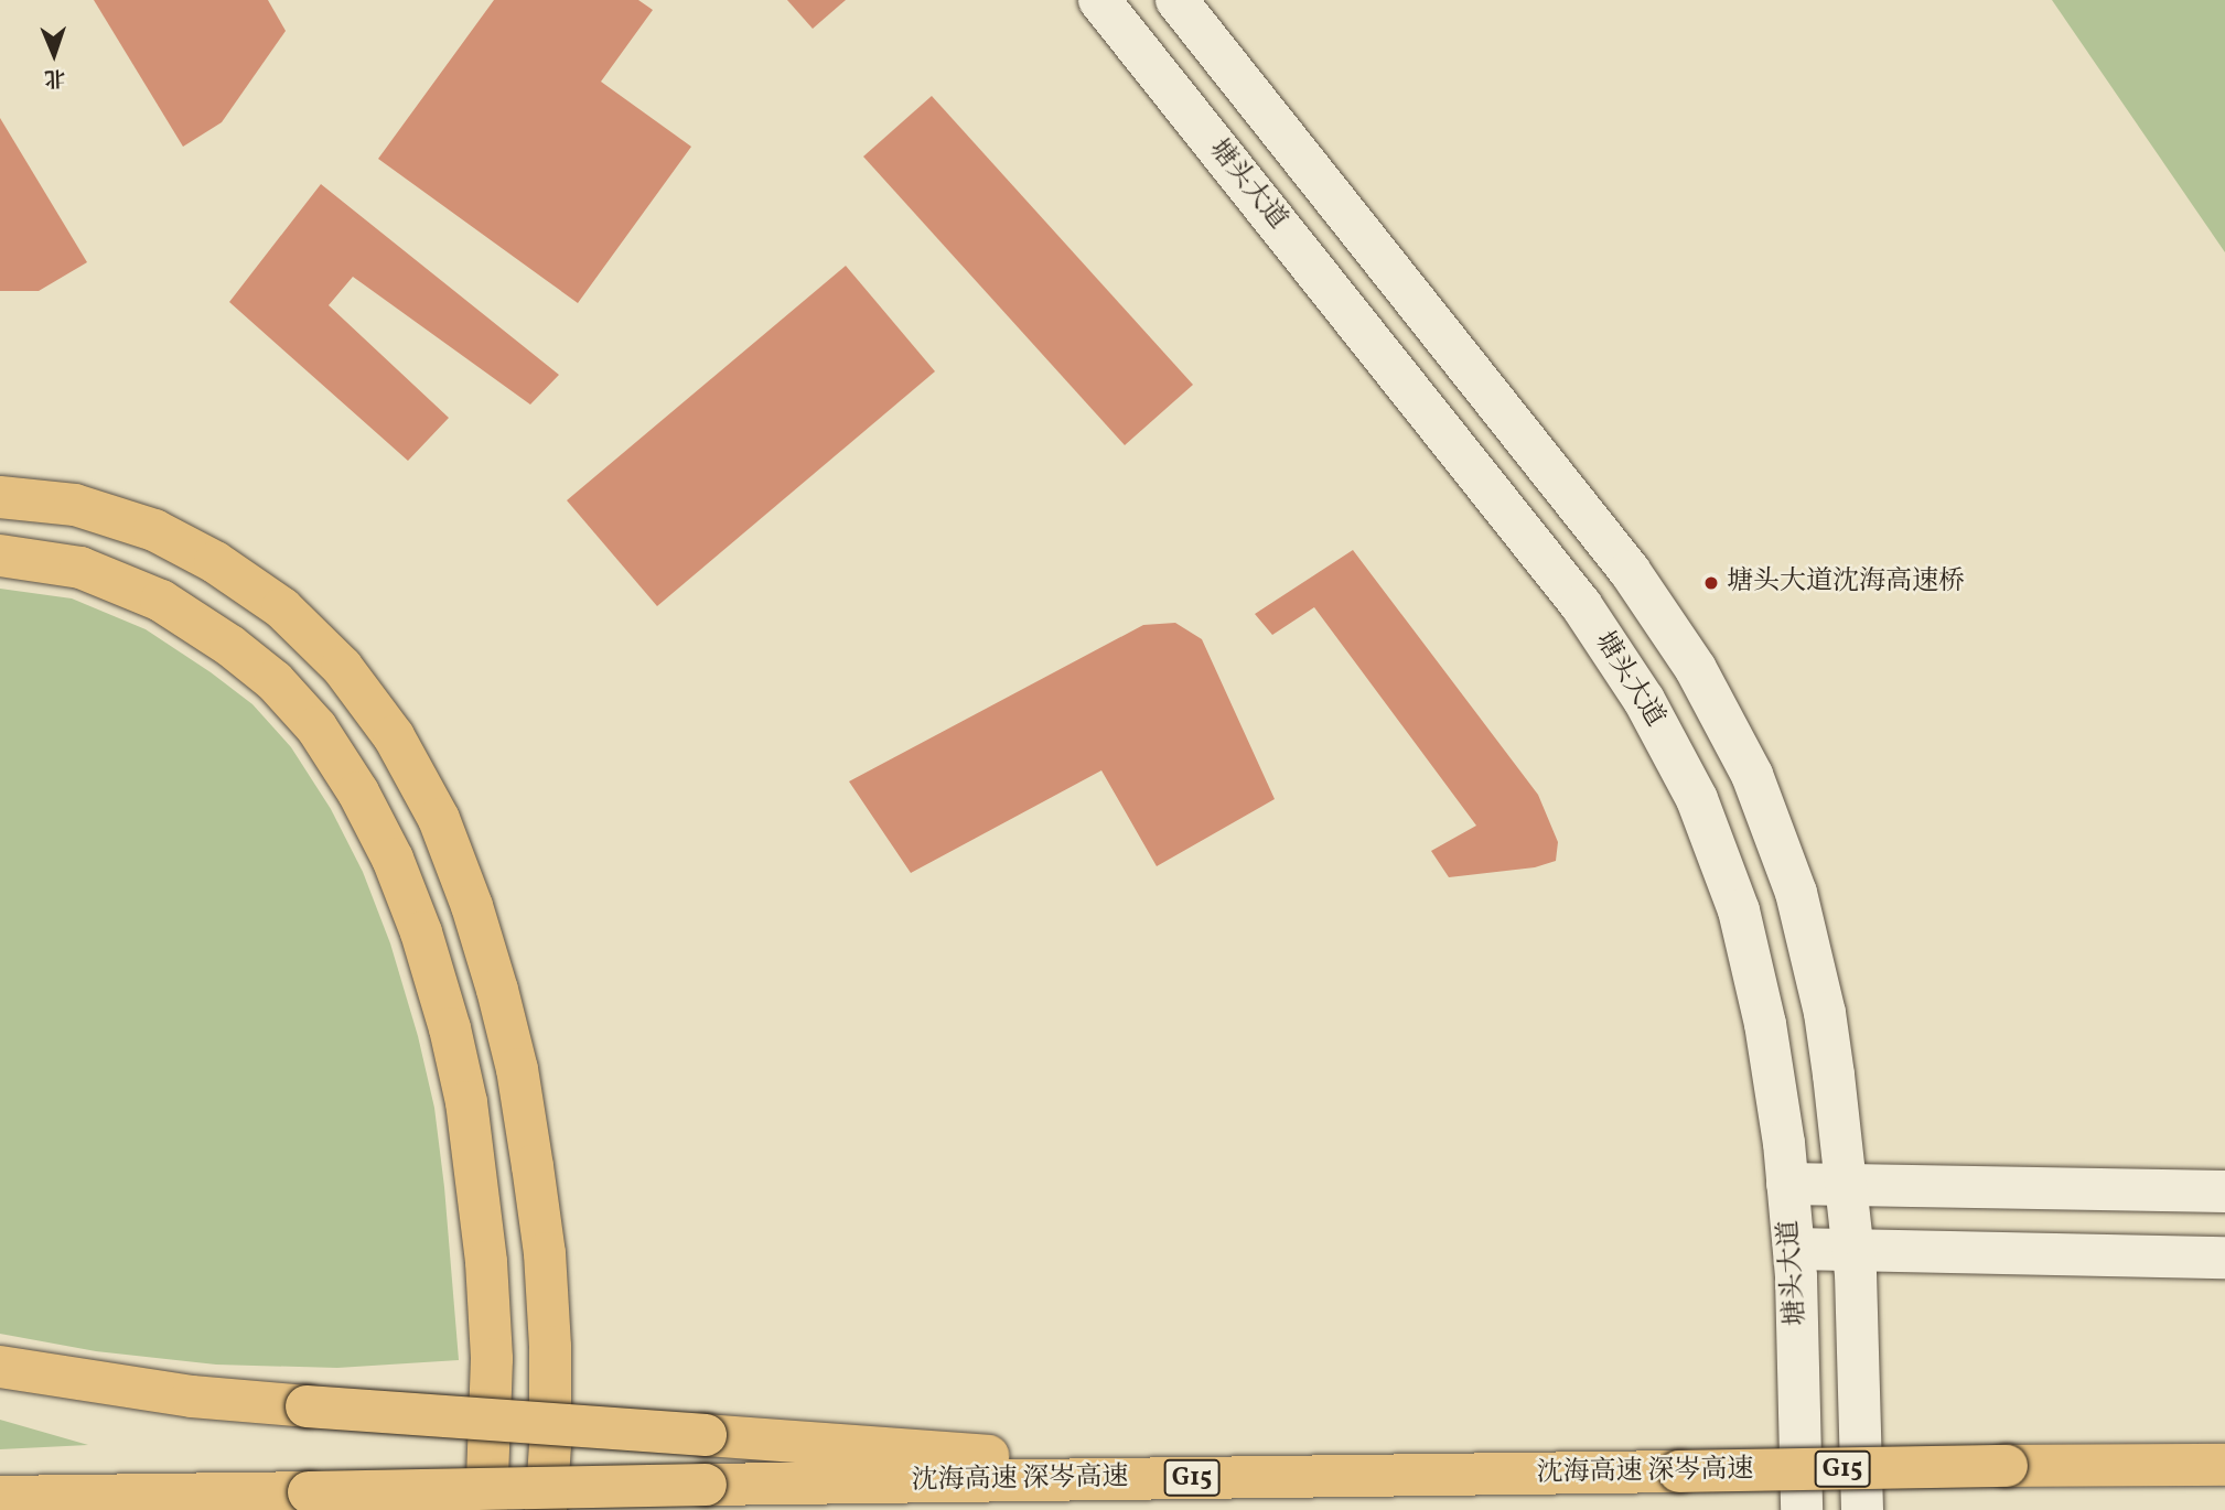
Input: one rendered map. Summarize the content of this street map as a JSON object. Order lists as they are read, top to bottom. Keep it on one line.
{"streets":{"highway":["G15","沈海高速 深岑高速"],"main road":["塘头大道"]},"places":["塘头大道沈海高速桥"],"north":"bottom"}
